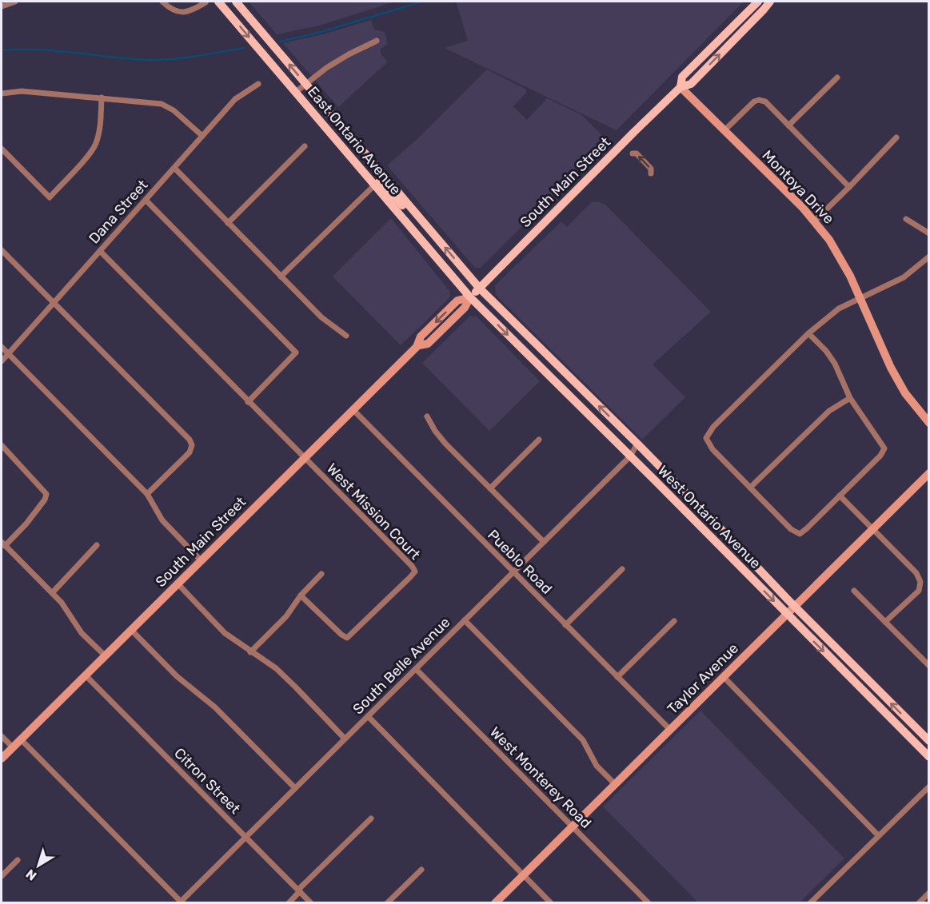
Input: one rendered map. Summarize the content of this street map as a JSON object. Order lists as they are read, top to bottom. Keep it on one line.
{"streets":{"main road":["East Ontario Avenue","South Main Street","West Ontario Avenue"],"street":["Montoya Drive","Dana Street","West Mission Court","Pueblo Road","South Belle Avenue","Taylor Avenue","West Monterey Road","Citron Street"]},"crossings":[["East Ontario Avenue","South Main Street"],["East Ontario Avenue","West Ontario Avenue"],["South Main Street","Montoya Drive"],["South Main Street","West Mission Court"],["South Main Street","West Ontario Avenue"],["South Main Street","Pueblo Road"],["South Main Street","Citron Street"],["West Ontario Avenue","South Belle Avenue"],["West Ontario Avenue","Taylor Avenue"],["Pueblo Road","South Belle Avenue"],["Pueblo Road","Taylor Avenue"],["South Belle Avenue","West Monterey Road"],["South Belle Avenue","Citron Street"],["Taylor Avenue","West Monterey Road"]],"north":"bottom left"}
